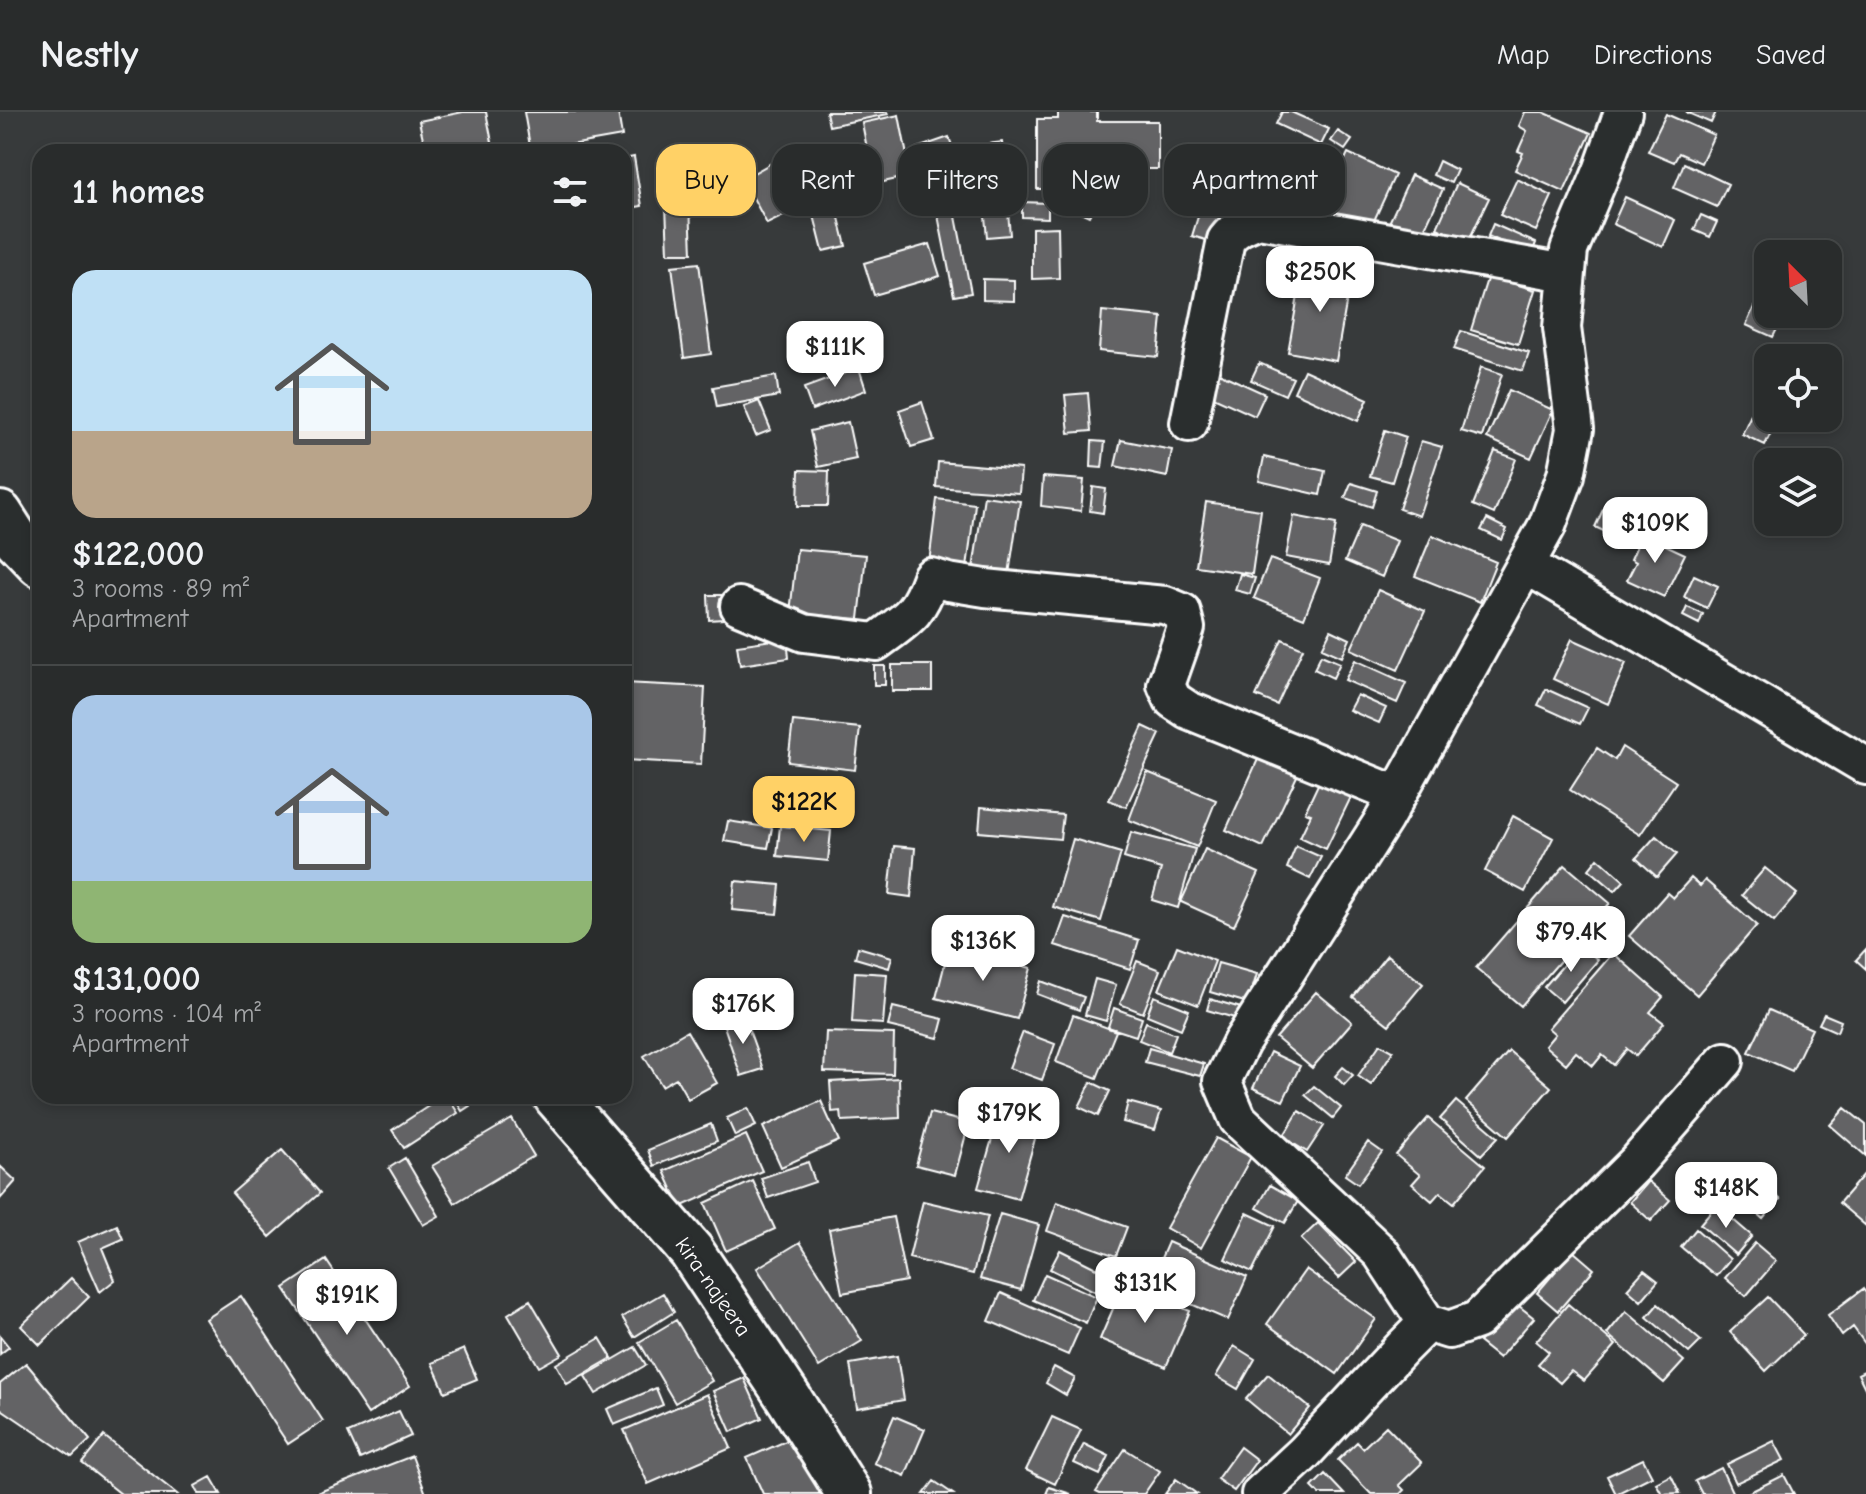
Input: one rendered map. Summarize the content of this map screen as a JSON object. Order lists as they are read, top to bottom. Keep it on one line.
{"streets":{"street":["kira-najeera"]},"north":"top left","page":{"header":"Nestly","nav":["Map","Directions","Saved"],"chip":["Buy","Rent","Filters","New","Apartment"],"heading":"11 homes","list":[{"name":"$122,000","note":"3 rooms · 89 m² · Apartment"},{"name":"$131,000","note":"3 rooms · 104 m² · Apartment"}],"price":["$250K","$111K","$109K","$122K","$79.4K","$136K","$176K","$179K","$148K","$131K","$191K"]}}
